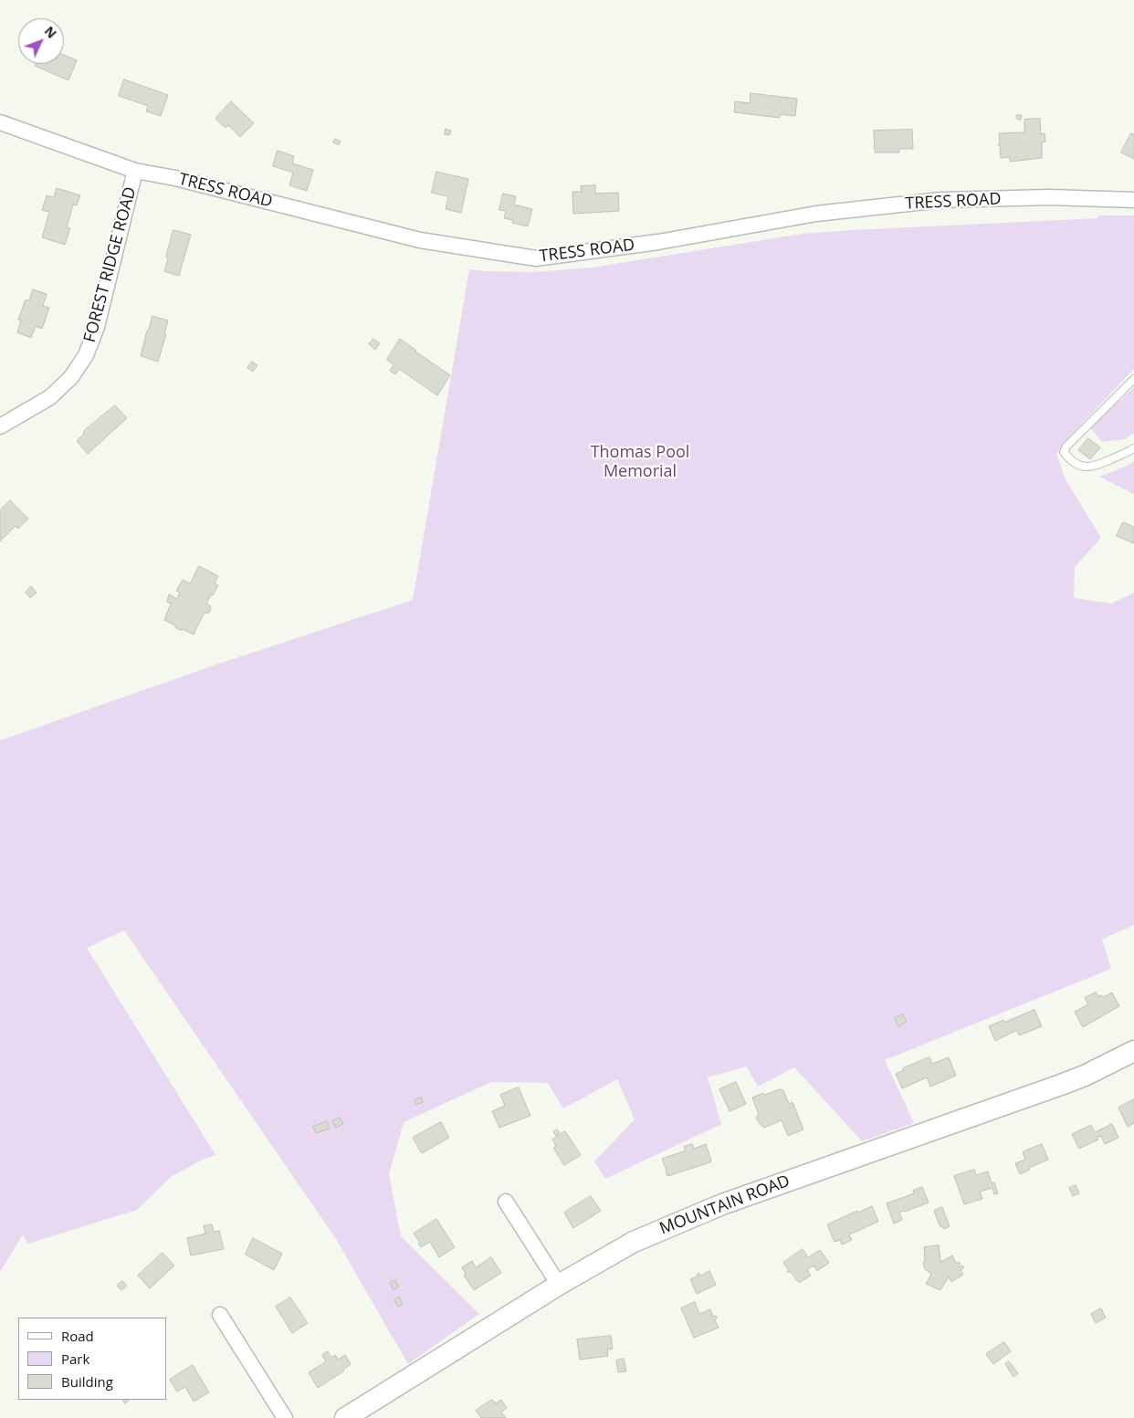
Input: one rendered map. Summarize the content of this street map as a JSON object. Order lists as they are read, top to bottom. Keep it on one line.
{"streets":{"main road":["MOUNTAIN ROAD"],"street":["TRESS ROAD","FOREST RIDGE ROAD"]},"crossings":[["TRESS ROAD","FOREST RIDGE ROAD"]],"parks":["Thomas Pool Memorial"],"legend":["Road","Park","Building"],"north":"top right"}
